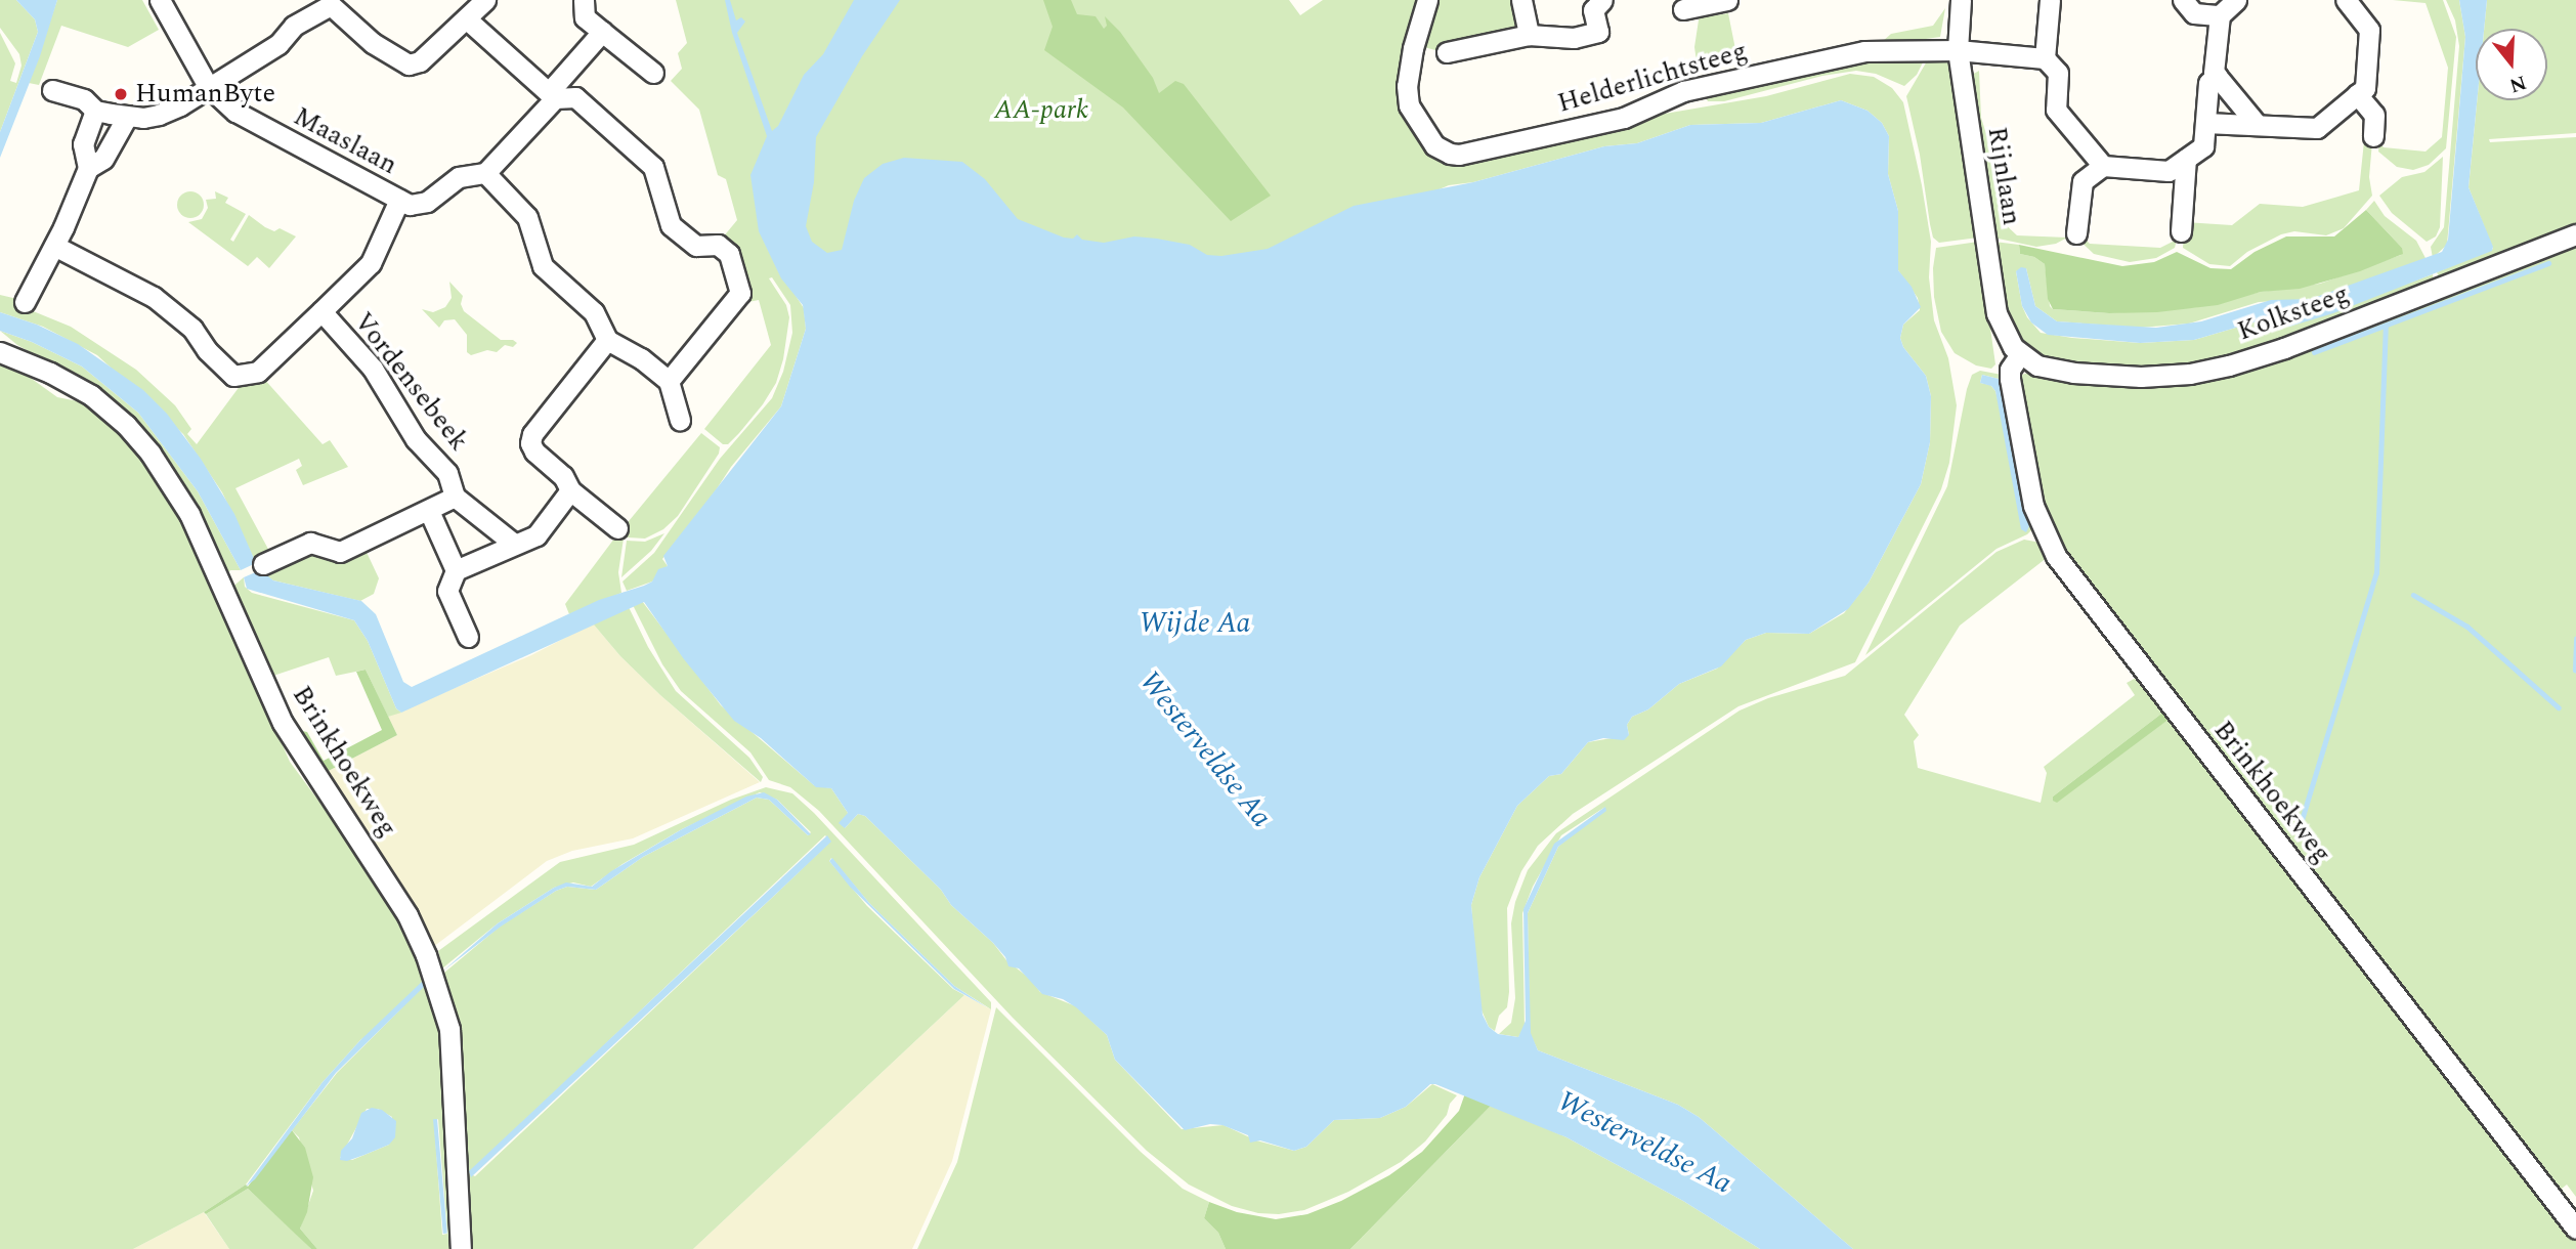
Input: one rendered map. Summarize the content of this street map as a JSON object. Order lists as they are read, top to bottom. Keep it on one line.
{"streets":{"street":["Helderlichtsteeg","Maaslaan","Rijnlaan","Kolksteeg","Vordensebeek","Brinkhoekweg"]},"crossings":[["Helderlichtsteeg","Rijnlaan"],["Maaslaan","Vordensebeek"],["Rijnlaan","Kolksteeg"],["Rijnlaan","Brinkhoekweg"],["Kolksteeg","Brinkhoekweg"]],"water":["Wijde Aa","Westerveldse Aa"],"parks":["AA-park"],"places":["HumanByte"],"north":"bottom"}
